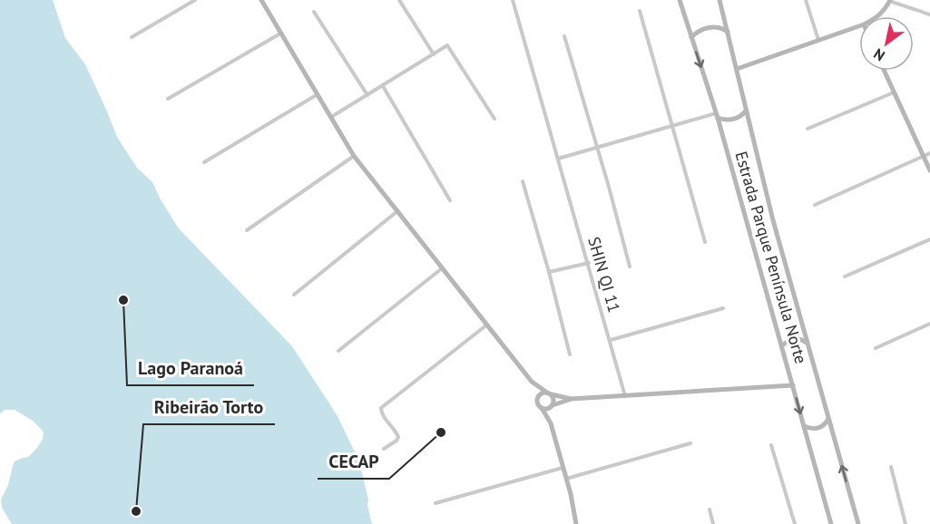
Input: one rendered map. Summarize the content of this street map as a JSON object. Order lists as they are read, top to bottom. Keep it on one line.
{"streets":{"street":["Estrada Parque Península Norte","SHIN QI 11"]},"places":["Lago Paranoá","CECAP","Ribeirão Torto"],"north":"bottom left"}
